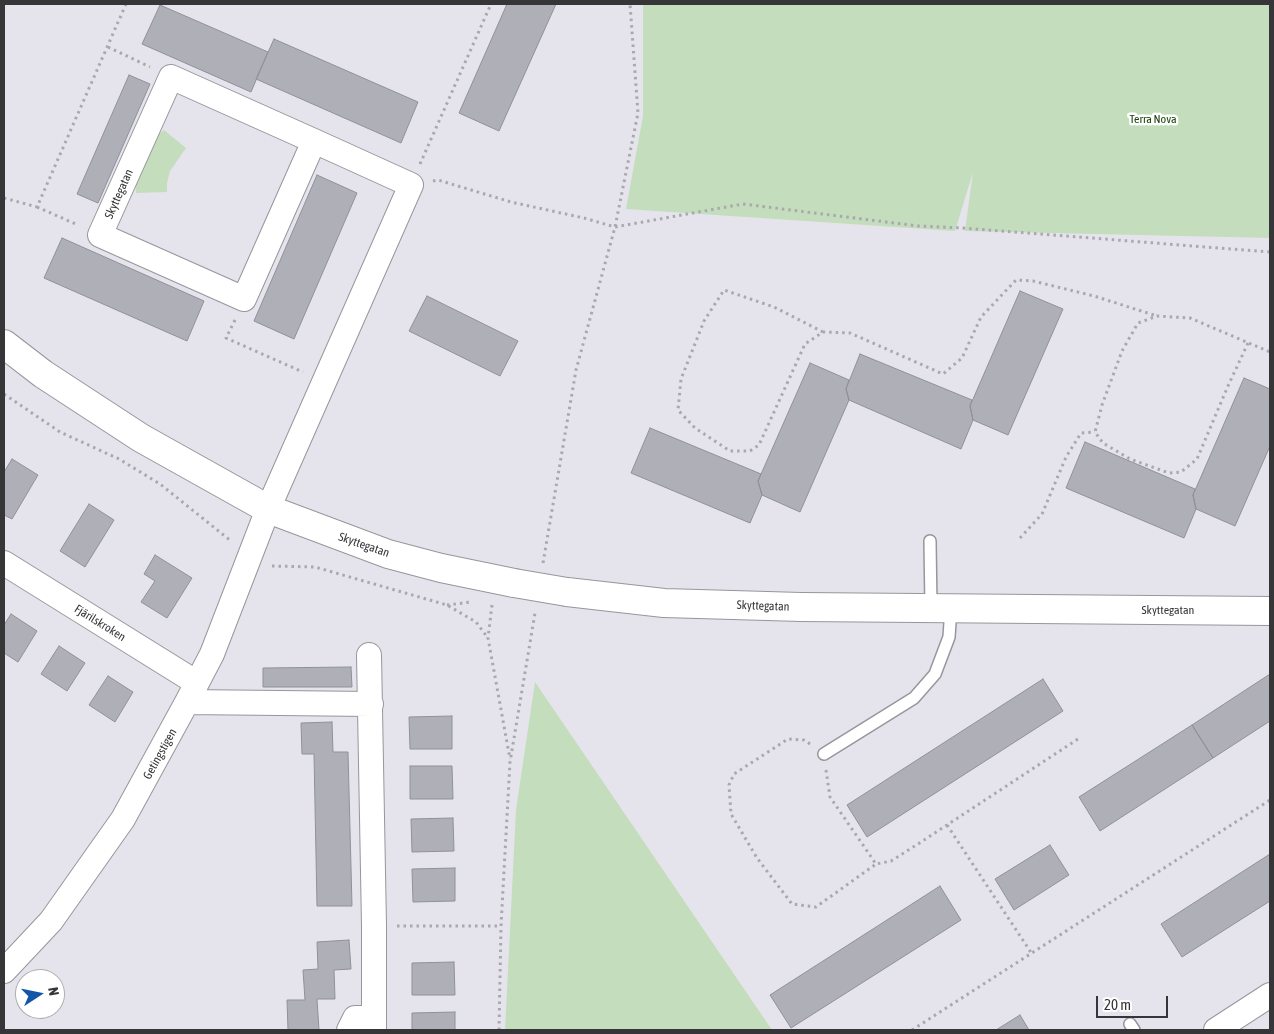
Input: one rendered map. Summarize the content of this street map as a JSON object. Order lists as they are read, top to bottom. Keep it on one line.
{"streets":{"street":["Skyttegatan","Fjärilskroken","Getingstigen"]},"crossings":[["Skyttegatan","Getingstigen"],["Fjärilskroken","Getingstigen"]],"parks":["Terra Nova"],"scale_bar":"20 m","north":"right"}
